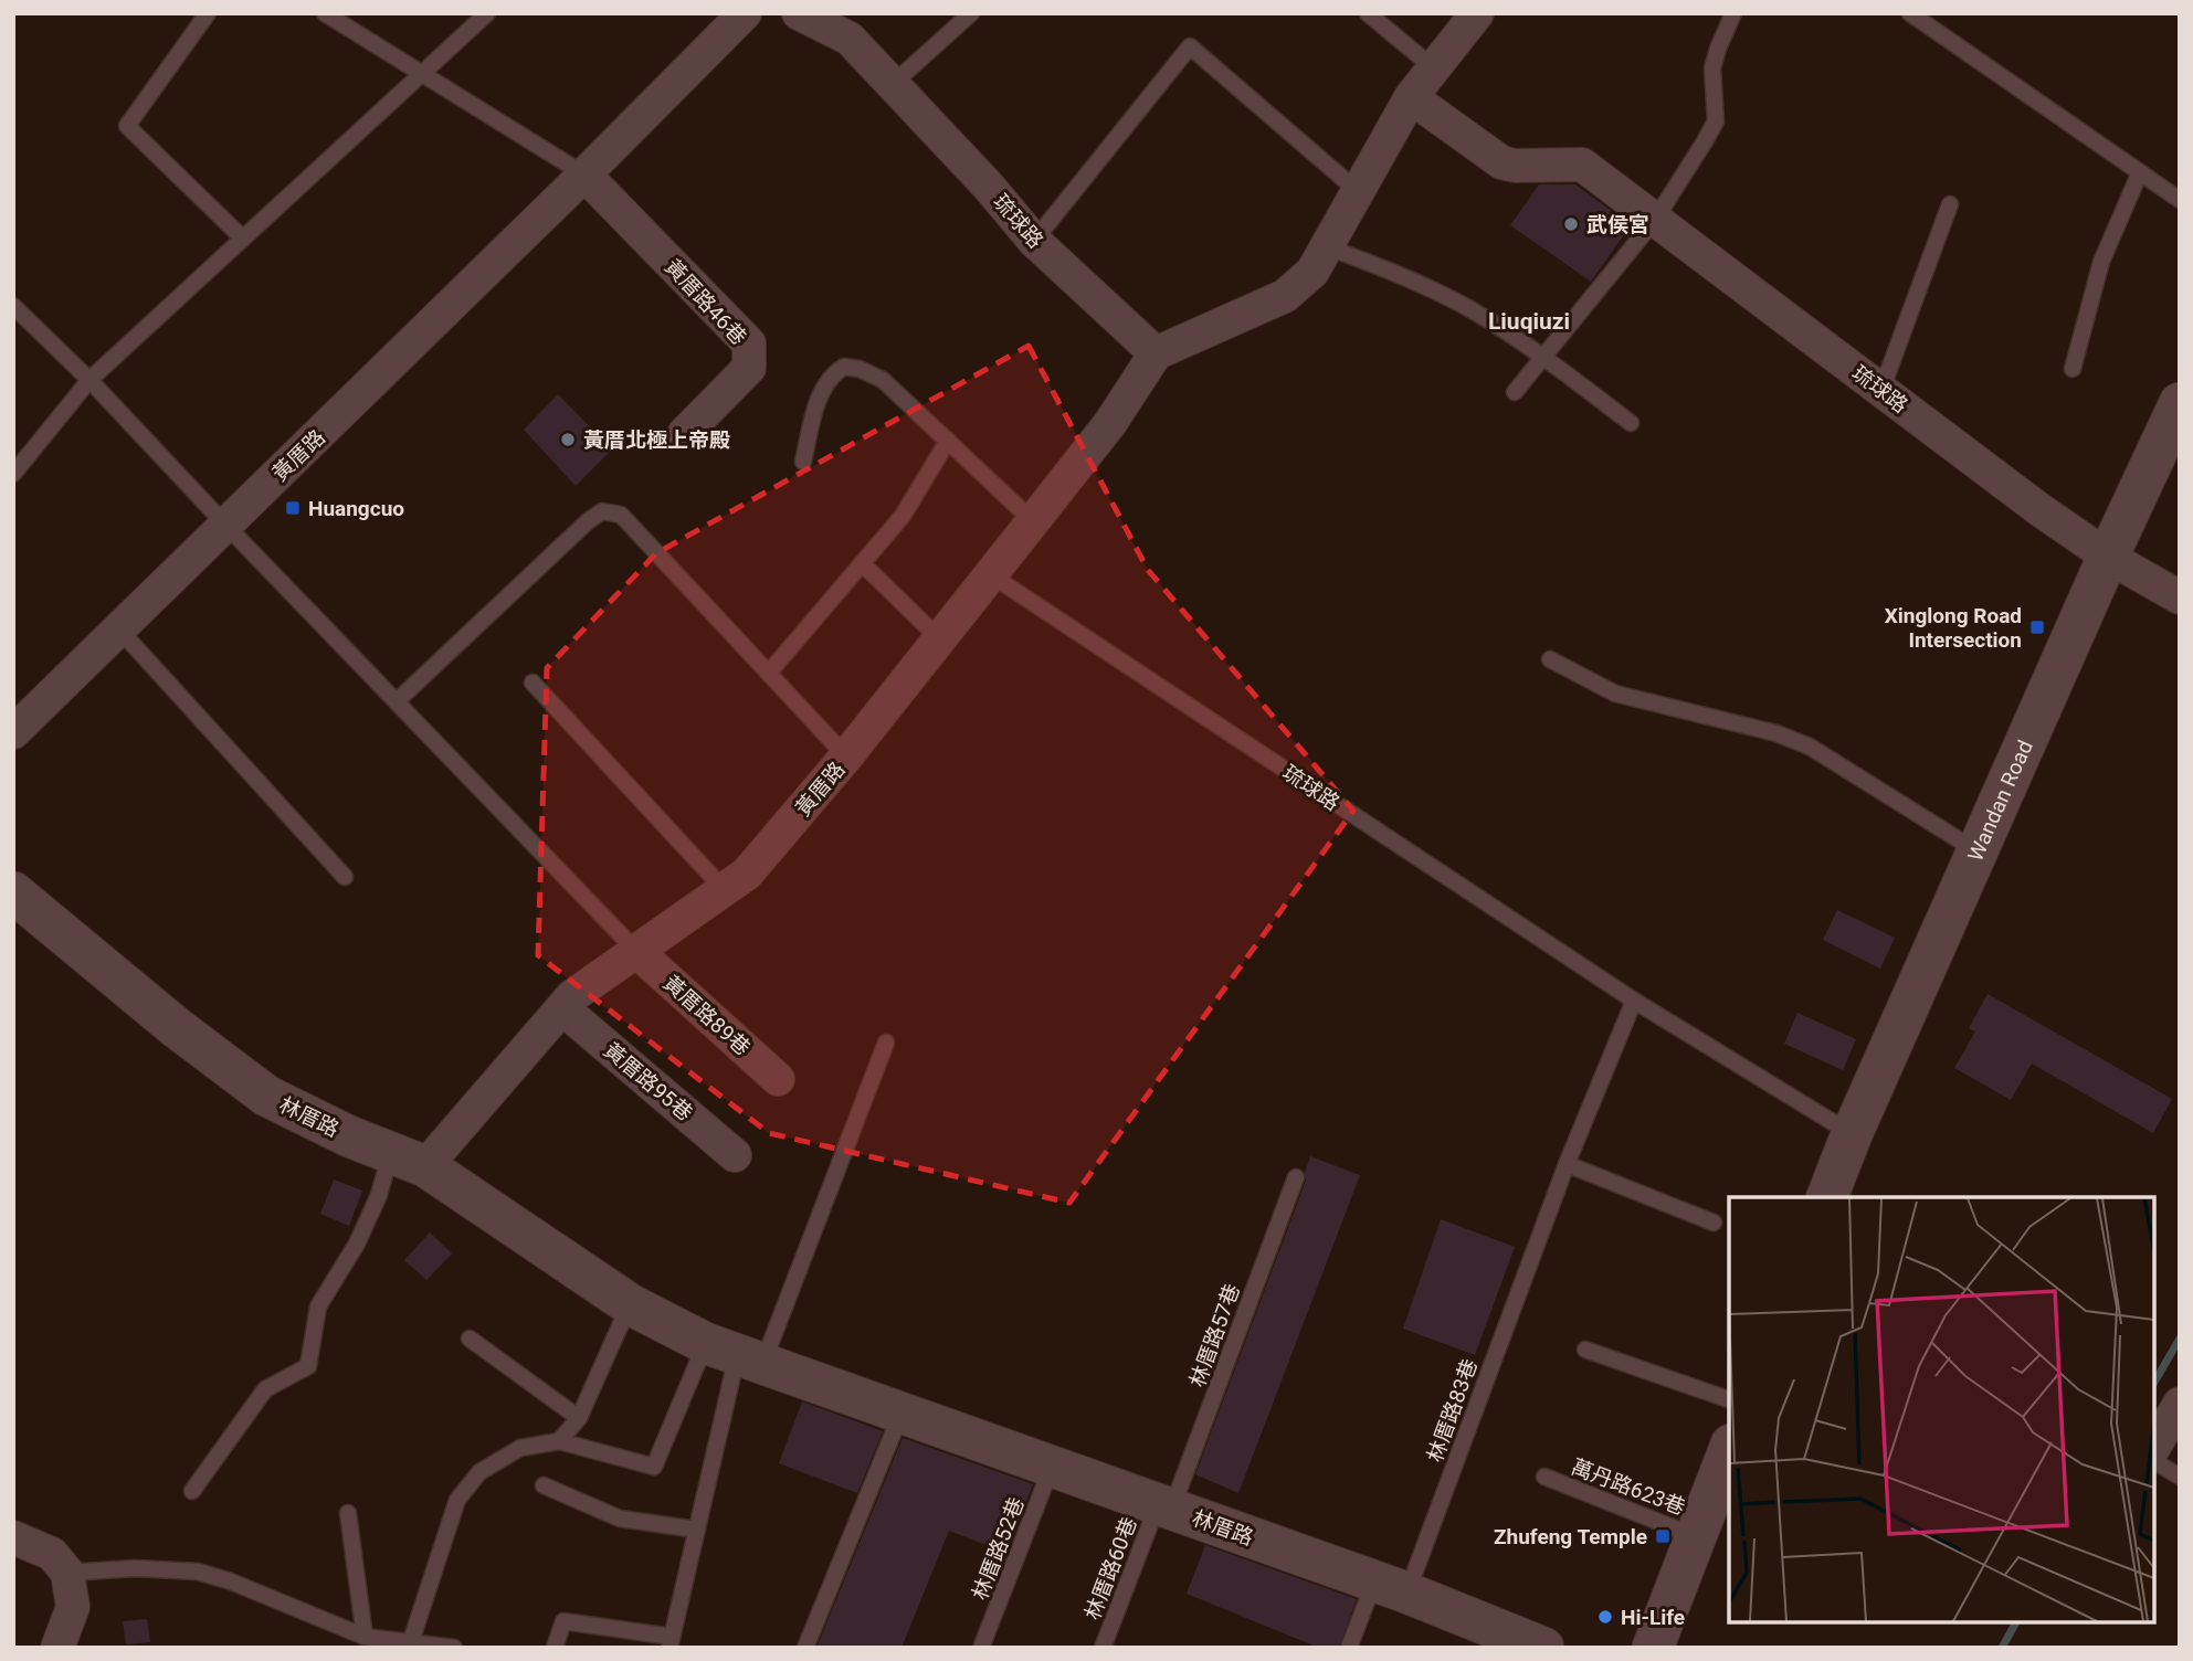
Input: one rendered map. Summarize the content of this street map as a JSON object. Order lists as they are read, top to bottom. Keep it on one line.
{"streets":{"street":["琉球路","黃厝路46巷","黃厝路","Wandan Road","黃厝路89巷","黃厝路95巷","林厝路"],"lane":["林厝路57巷","林厝路83巷","萬丹路623巷","林厝路52巷","林厝路60巷"]},"crossings":[["琉球路","黃厝路"],["琉球路","Wandan Road"],["黃厝路46巷","黃厝路"],["黃厝路","黃厝路89巷"],["黃厝路","黃厝路95巷"],["黃厝路","林厝路"],["林厝路","林厝路57巷"],["林厝路","林厝路83巷"],["林厝路","林厝路52巷"],["林厝路","林厝路60巷"],["林厝路57巷","林厝路60巷"]],"districts":["Liuqiuzi"],"places":{"other":["武侯宮","黃厝北極上帝殿","Hi-Life"],"transit":["Huangcuo","Xinglong Road Intersection","Zhufeng Temple"]}}
